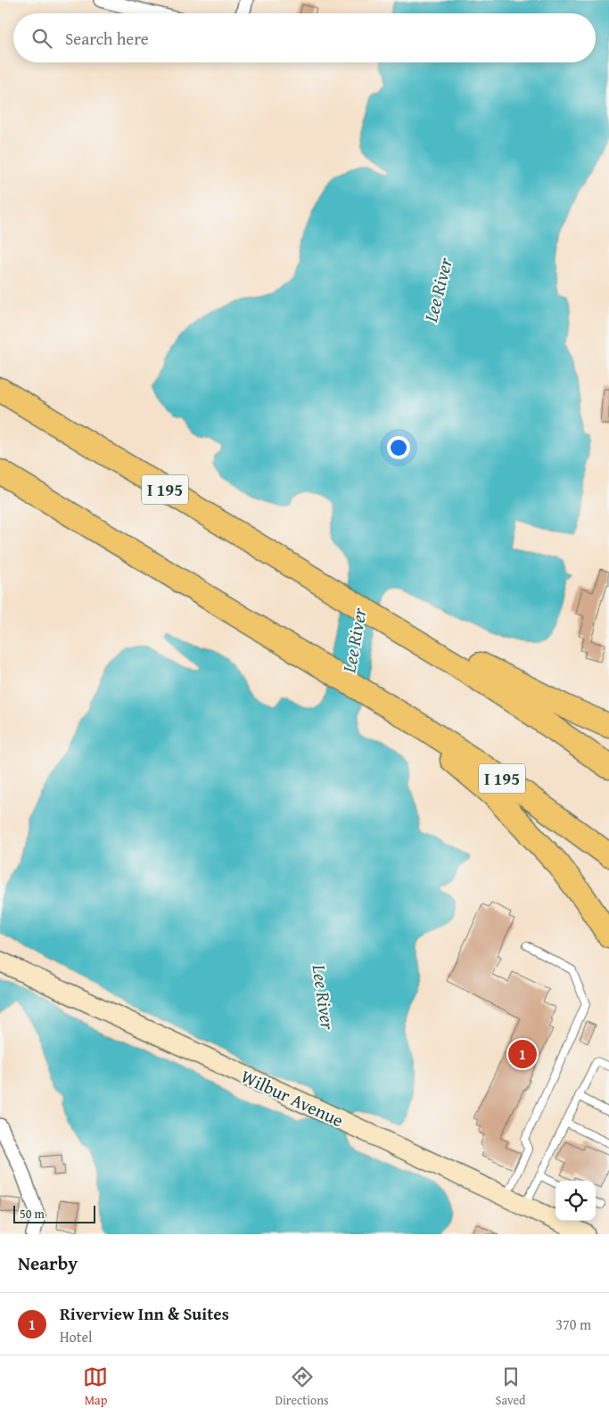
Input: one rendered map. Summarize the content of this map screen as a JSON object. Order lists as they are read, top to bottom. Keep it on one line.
{"streets":{"highway":["I 195"],"main road":["Wilbur Avenue"]},"water":["Lee River"],"scale_bar":"50 m","page":{"search":"Search here","pins":"1","scale":"50 m","heading":"Nearby","list":[{"mark":"1","name":"Riverview Inn & Suites","note":"Hotel","value":"370 m"}],"nav":["Map","Directions","Saved"]}}
